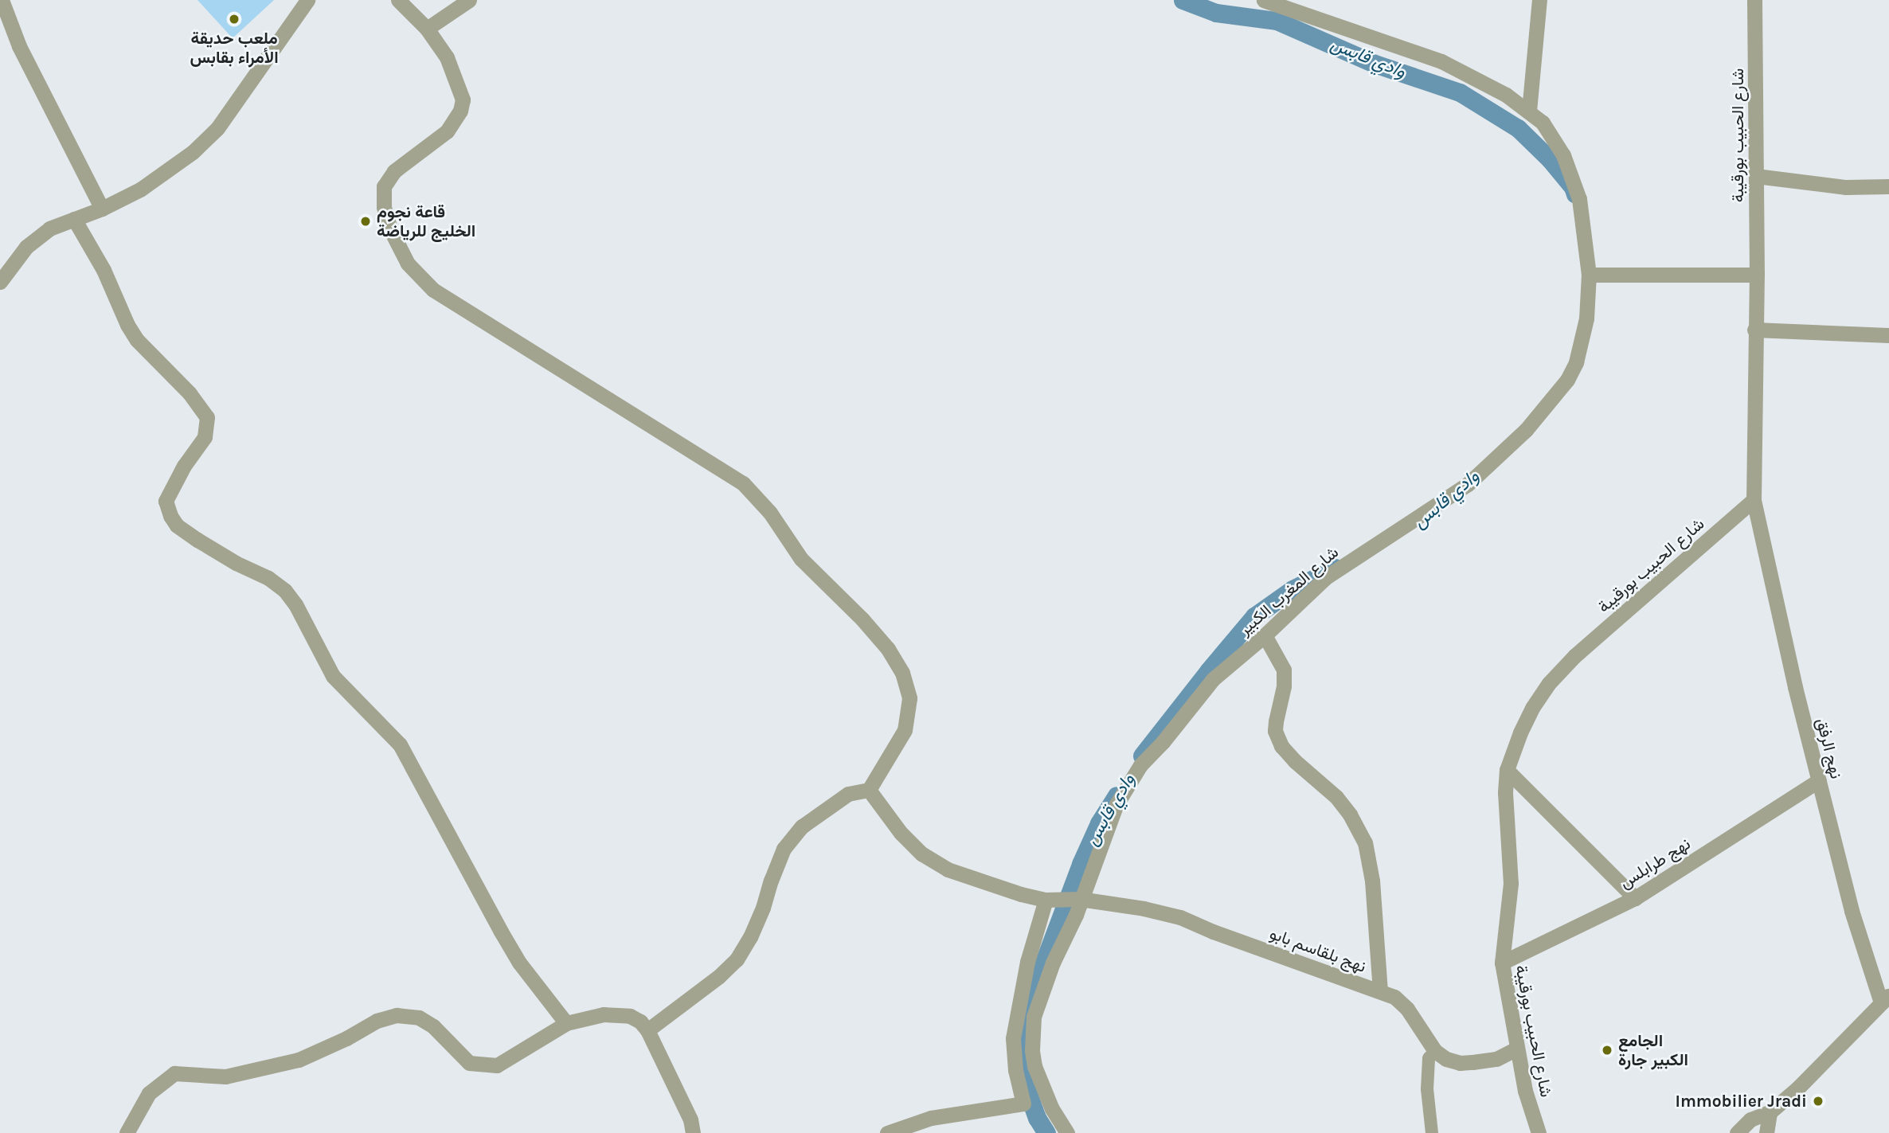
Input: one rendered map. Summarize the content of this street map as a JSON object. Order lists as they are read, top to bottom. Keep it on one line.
{"streets":{"street":["شارع الحبيب بورقيبة","شارع المغرب الكبير","نهج الرفق","نهج طرابلس","نهج بلقاسم بابو"]},"crossings":[["شارع الحبيب بورقيبة","نهج الرفق"],["شارع الحبيب بورقيبة","نهج طرابلس"],["شارع المغرب الكبير","نهج بلقاسم بابو"],["نهج الرفق","نهج طرابلس"]],"water":["وادي قابس"],"places":["ملعب حديقة الأمراء بقابس","قاعة نجوم الخليج للرياضة","الجامع الكبير جارة","Immobilier Jradi"]}
